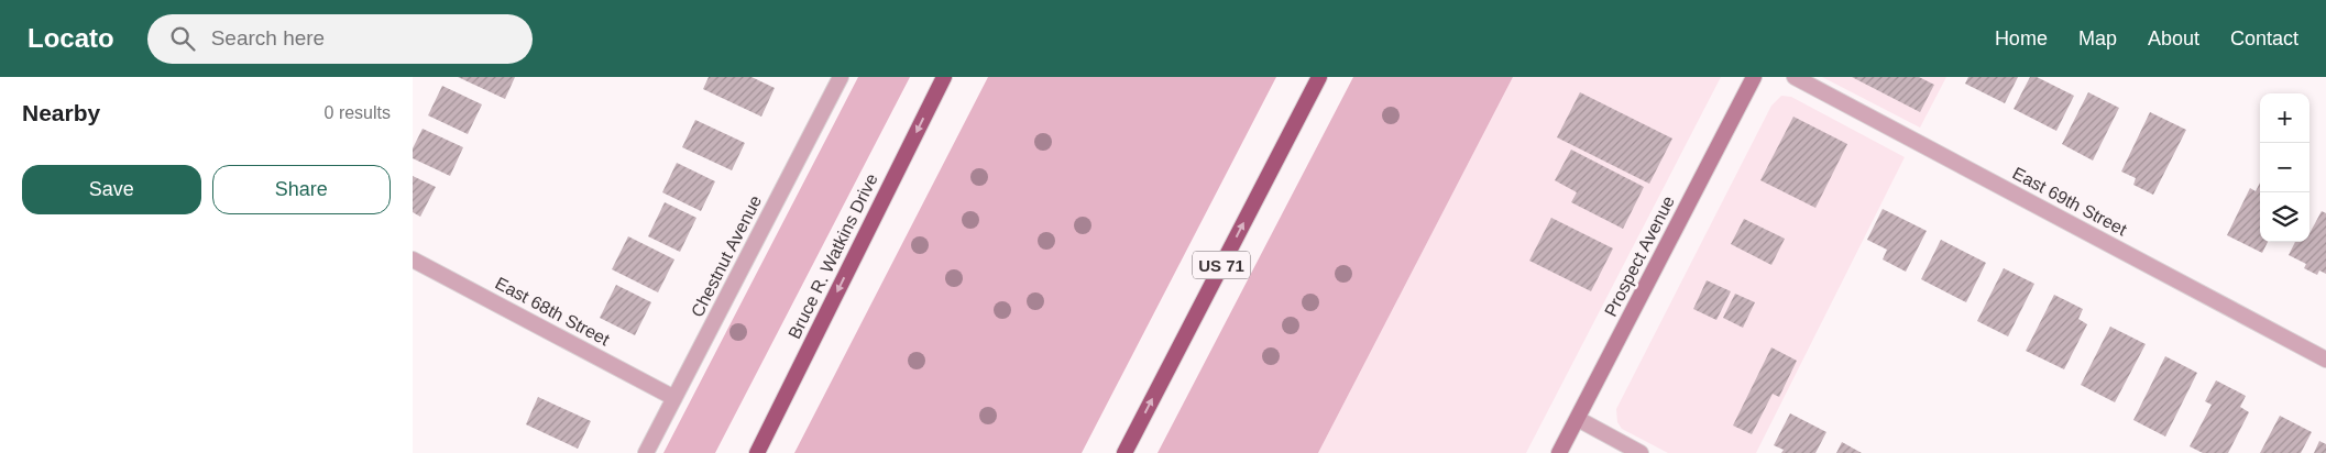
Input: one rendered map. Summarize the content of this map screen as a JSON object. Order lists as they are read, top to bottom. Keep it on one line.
{"streets":{"highway":["Bruce R. Watkins Drive","US 71"],"main road":["Prospect Avenue"],"street":["East 69th Street","Chestnut Avenue","East 68th Street"]},"crossings":[["Chestnut Avenue","East 68th Street"]],"one_way":["Bruce R. Watkins Drive"],"page":{"header":"Locato","search":"Search here","nav":["Home","Map","About","Contact"],"heading":["Nearby","0 results"],"map_buttons":["+","−"],"buttons":["Save","Share"]}}
